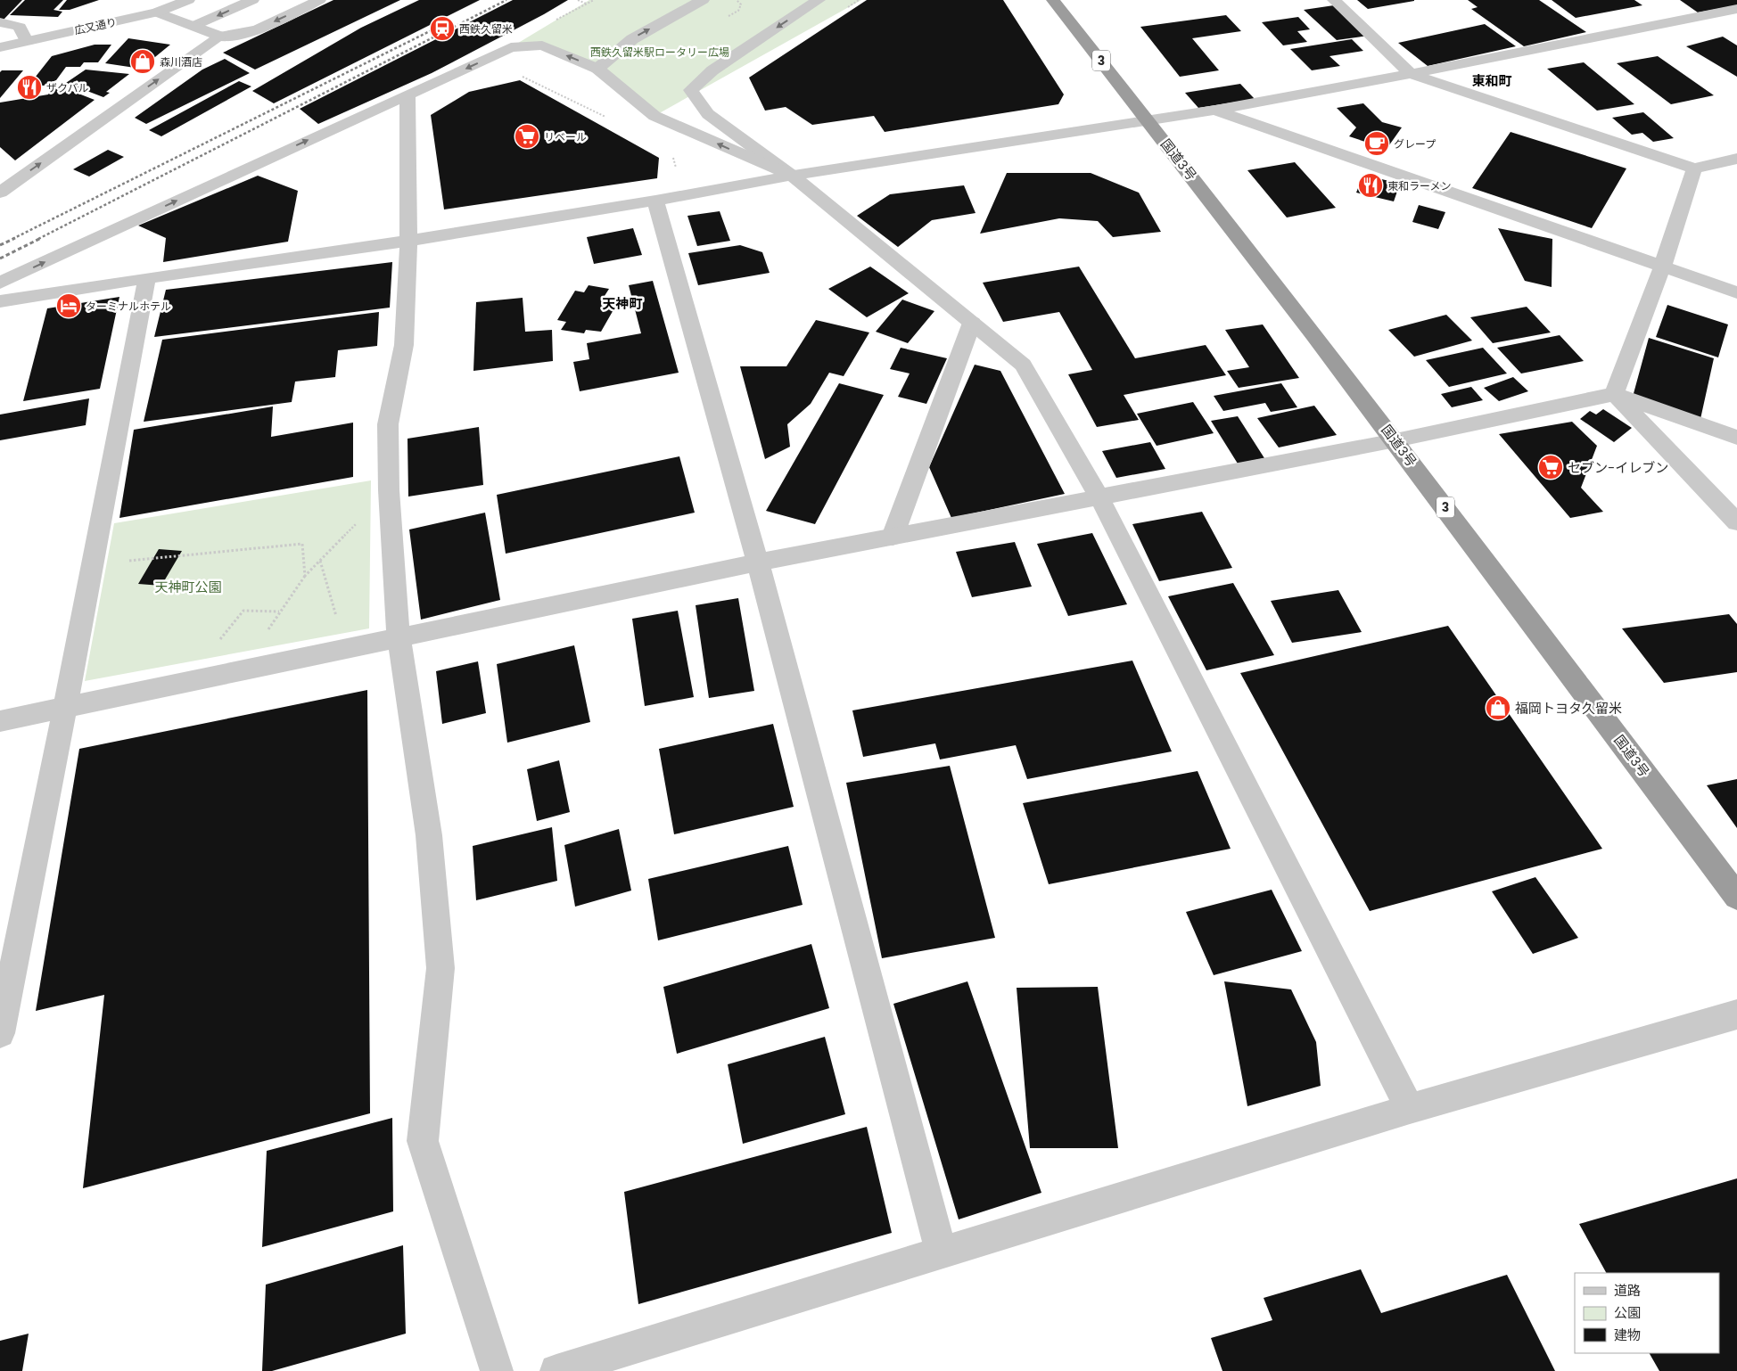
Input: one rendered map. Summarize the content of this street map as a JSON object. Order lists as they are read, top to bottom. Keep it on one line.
{"streets":{"highway":["3","国道3号"],"street":["広又通り"]},"districts":["東和町","天神町"],"parks":["西鉄久留米駅ロータリー広場","天神町公園"],"places":{"station":["西鉄久留米"],"shop":["森川酒店","福岡トヨタ久留米"],"restaurant":["ザクバル","東和ラーメン"],"supermarket":["リベール","セブン-イレブン"],"cafe":["グレープ"],"hotel":["ターミナルホテル"]},"legend":["道路","公園","建物"]}
